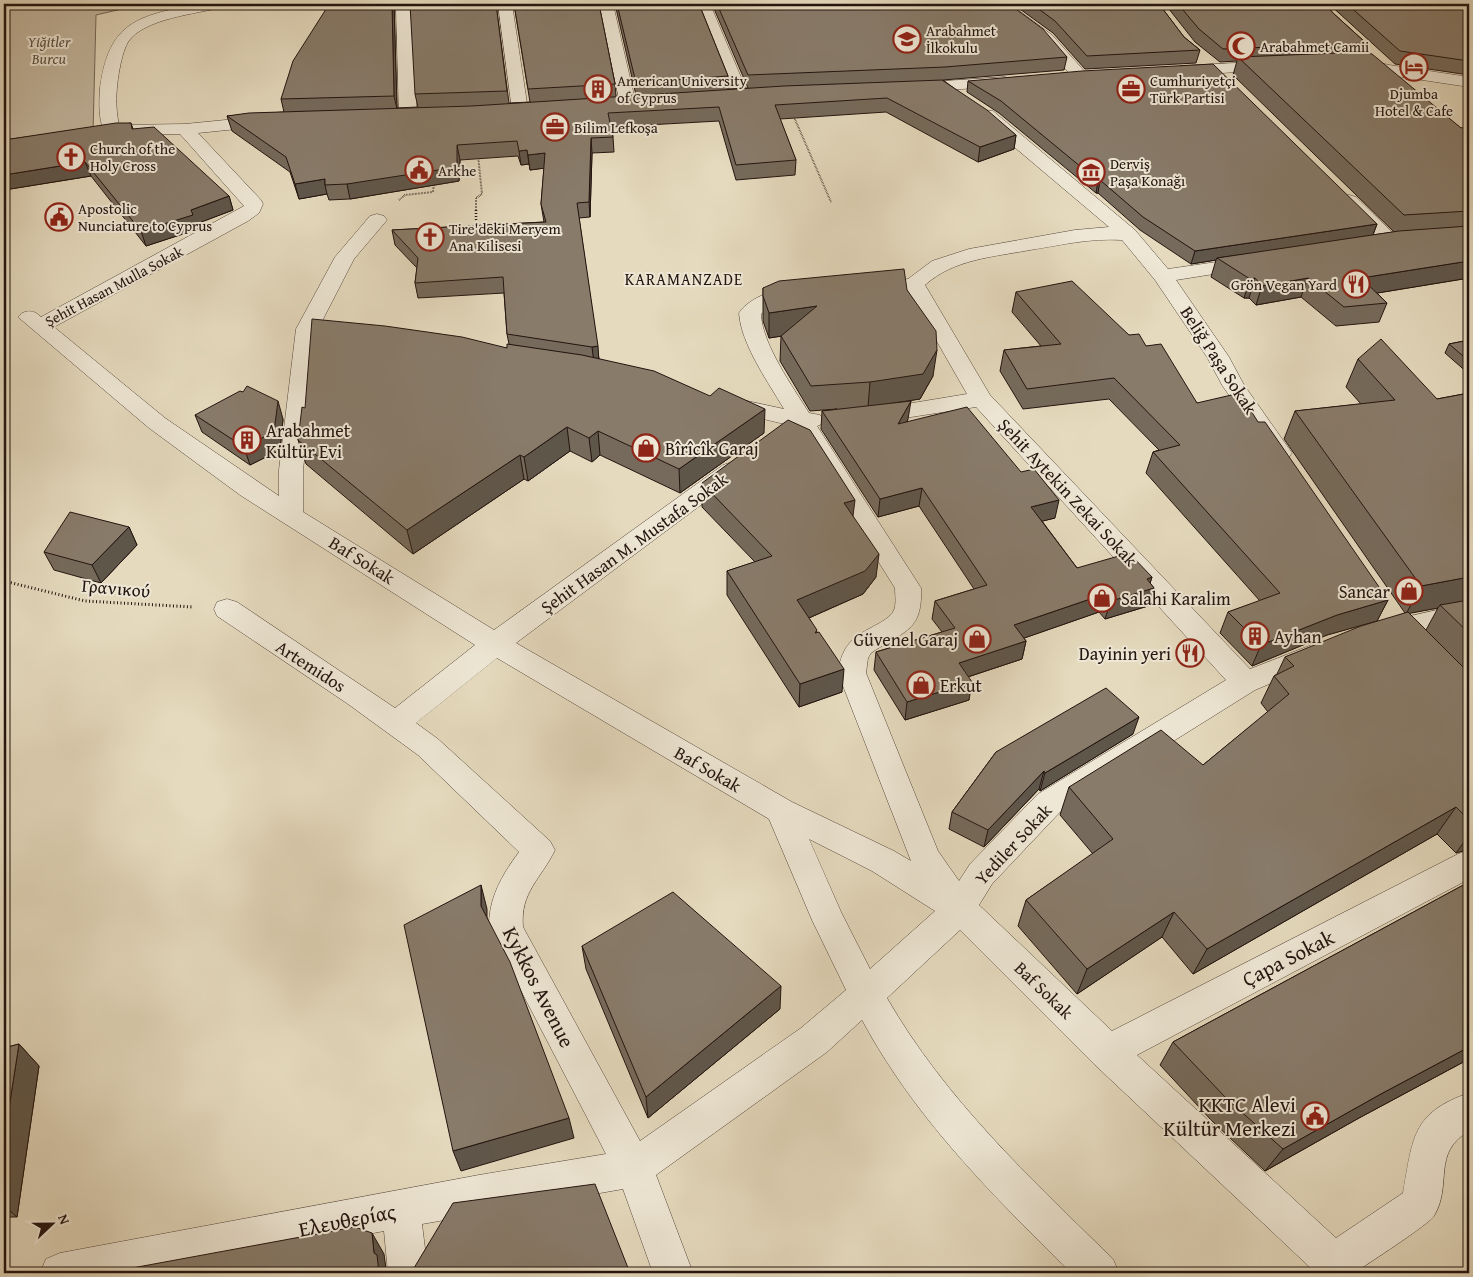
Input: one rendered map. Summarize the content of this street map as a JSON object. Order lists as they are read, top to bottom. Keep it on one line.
{"streets":{"street":["Şehit Hasan Mulla Sokak","Beliğ Paşa Sokak","Şehit Aytekin Zekai Sokak","Şehit Hasan M. Mustafa Sokak","Baf Sokak","Artemidos","Yediler Sokak","Çapa Sokak","Kykkos Avenue","Ελευθερίας"],"path":["Γρανικού"]},"crossings":[["Şehit Hasan Mulla Sokak","Baf Sokak"],["Şehit Aytekin Zekai Sokak","Yediler Sokak"],["Şehit Hasan M. Mustafa Sokak","Baf Sokak"],["Şehit Hasan M. Mustafa Sokak","Artemidos"],["Şehit Hasan M. Mustafa Sokak","Kykkos Avenue"],["Baf Sokak","Yediler Sokak"],["Baf Sokak","Çapa Sokak"],["Γρανικού","Artemidos"],["Artemidos","Kykkos Avenue"],["Yediler Sokak","Kykkos Avenue"],["Yediler Sokak","Ελευθερίας"],["Kykkos Avenue","Ελευθερίας"]],"districts":["KARAMANZADE"],"parks":["Yiğitler Burcu"],"places":{"school or university":["Arabahmet İlkokulu"],"mosque":["Arabahmet Camii"],"hotel":["Djumba Hotel & Cafe"],"building":["American University of Cyprus","Arabahmet Kültür Evi","Ayhan"],"office":["Cumhuriyetçi Türk Partisi","Bilim Lefkoşa"],"church":["Church of the Holy Cross","Tire'deki Meryem Ana Kilisesi"],"public building":["Arkhe","Apostolic Nunciature to Cyprus","KKTC Alevi Kültür Merkezi"],"museum":["Derviş Paşa Konağı"],"restaurant":["Grön Vegan Yard","Dayinin yeri"],"shop":["Bîrîcîk Garaj","Sancar","Salahi Karalim","Güvenel Garaj","Erkut"]},"north":"right"}
